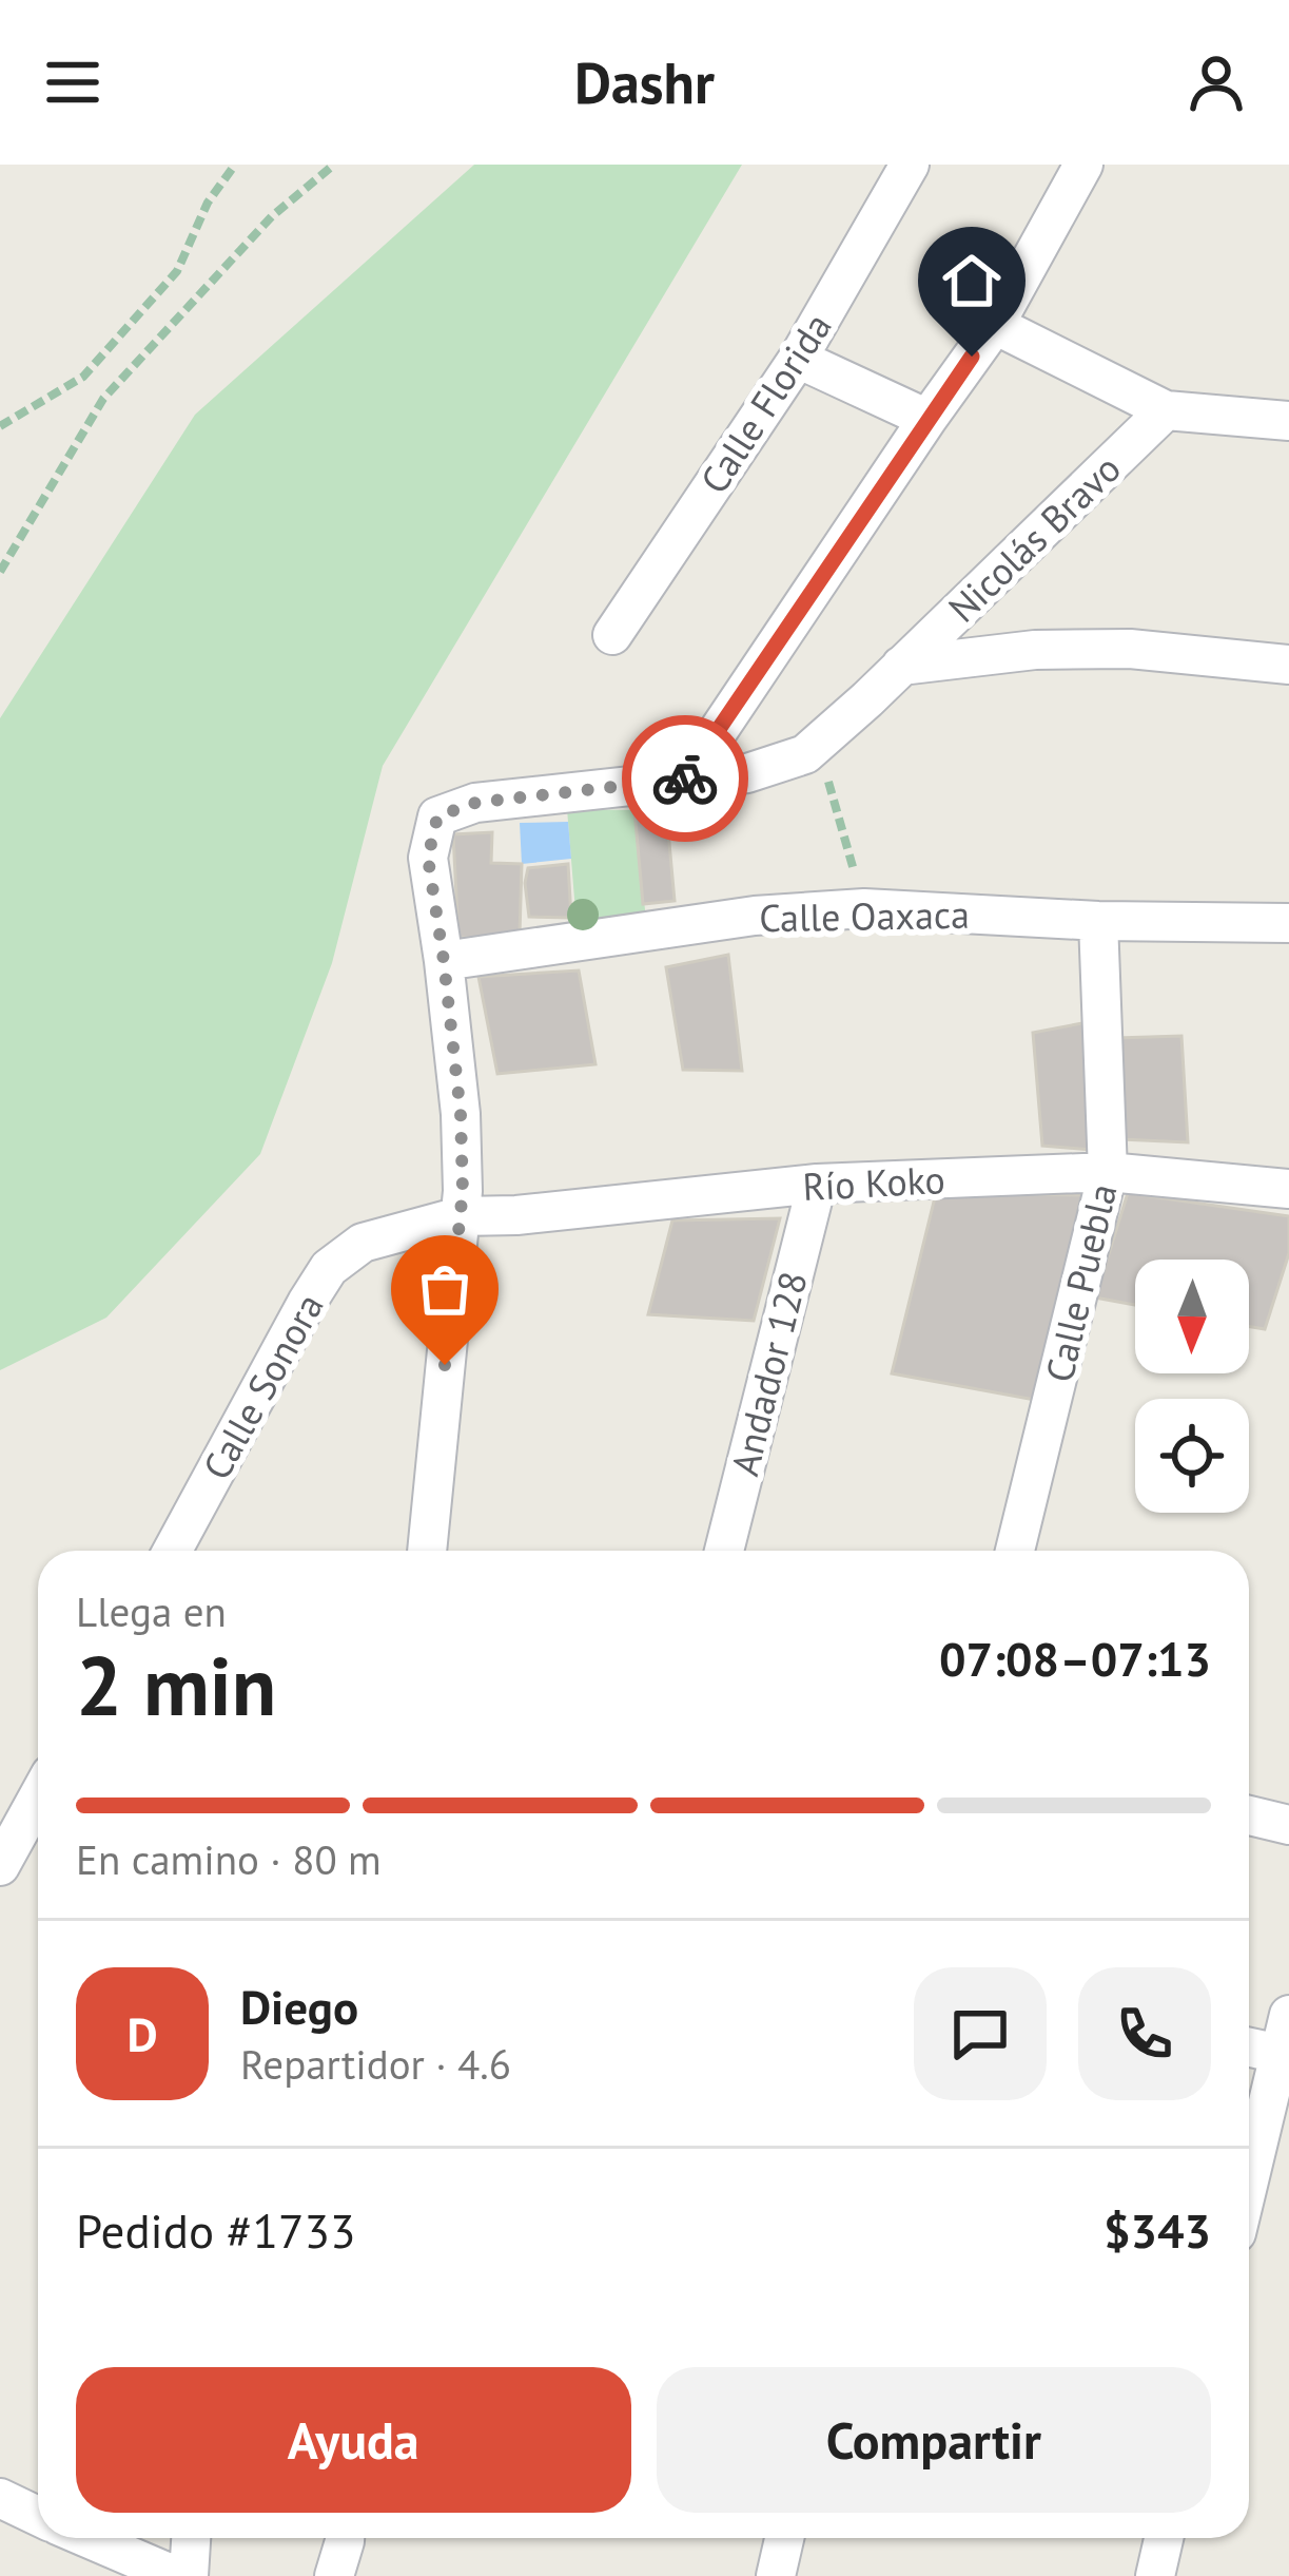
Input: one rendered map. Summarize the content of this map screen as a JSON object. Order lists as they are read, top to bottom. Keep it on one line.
{"streets":{"street":["Calle Florida","Nicolás Bravo","Calle Oaxaca","Río Koko","Calle Puebla","Andador 128","Calle Sonora"]},"crossings":[["Nicolás Bravo","Calle Oaxaca"],["Calle Oaxaca","Calle Puebla"],["Río Koko","Calle Puebla"],["Río Koko","Andador 128"],["Río Koko","Calle Sonora"]],"north":"bottom","page":{"header":"Dashr","heading":["2 min","Llega en","07:08–07:13"],"panel":["Diego","Repartidor · 4.6","Pedido #1733","$343"],"bar":"En camino · 80 m","round":"D","buttons":["Ayuda","Compartir"]}}
